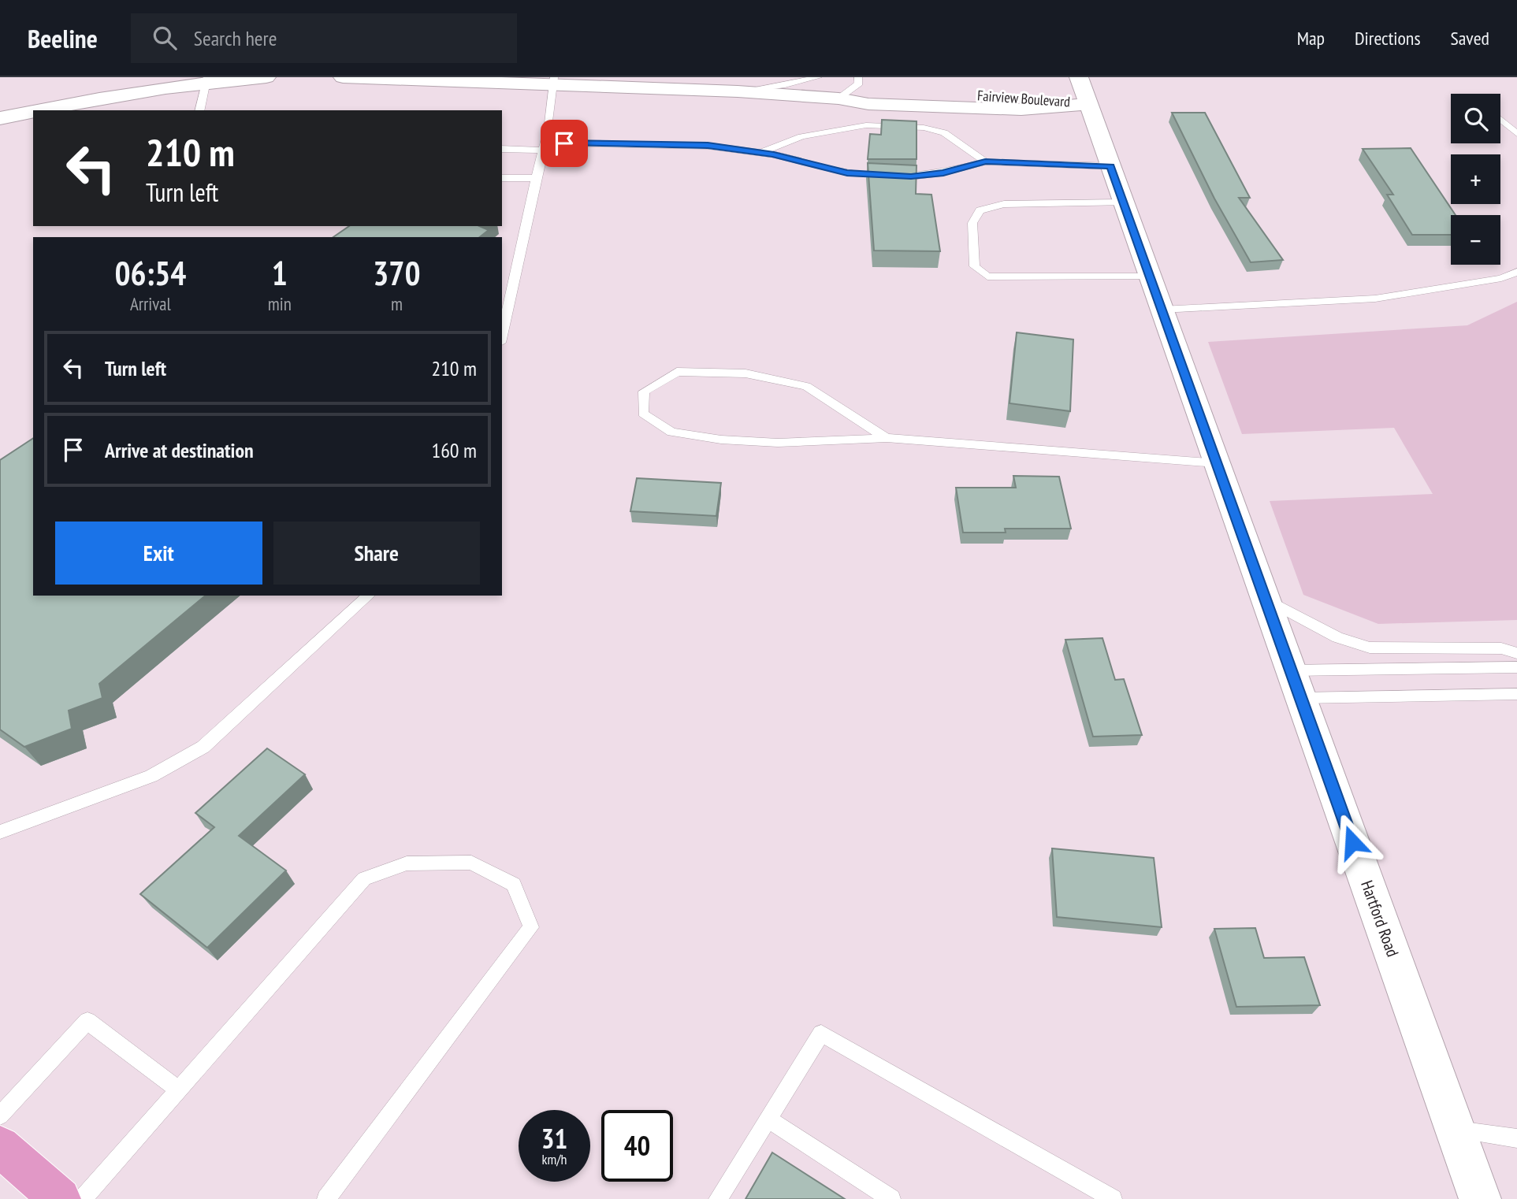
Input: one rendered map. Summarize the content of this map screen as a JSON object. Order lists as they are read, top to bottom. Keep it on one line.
{"streets":{"street":["Fairview Boulevard","Hartford Road"]},"crossings":[["Fairview Boulevard","Hartford Road"]],"page":{"header":"Beeline","search":"Search here","nav":["Map","Directions","Saved"],"map_buttons":["+","−"],"turn":["210 m","Turn left"],"eta":["06:54","Arrival","1","min","370","m"],"list":[{"name":"Turn left","value":"210 m"},{"name":"Arrive at destination","value":"160 m"}],"buttons":["Exit","Share"],"speed":"31 km/h","limit":"40"}}
